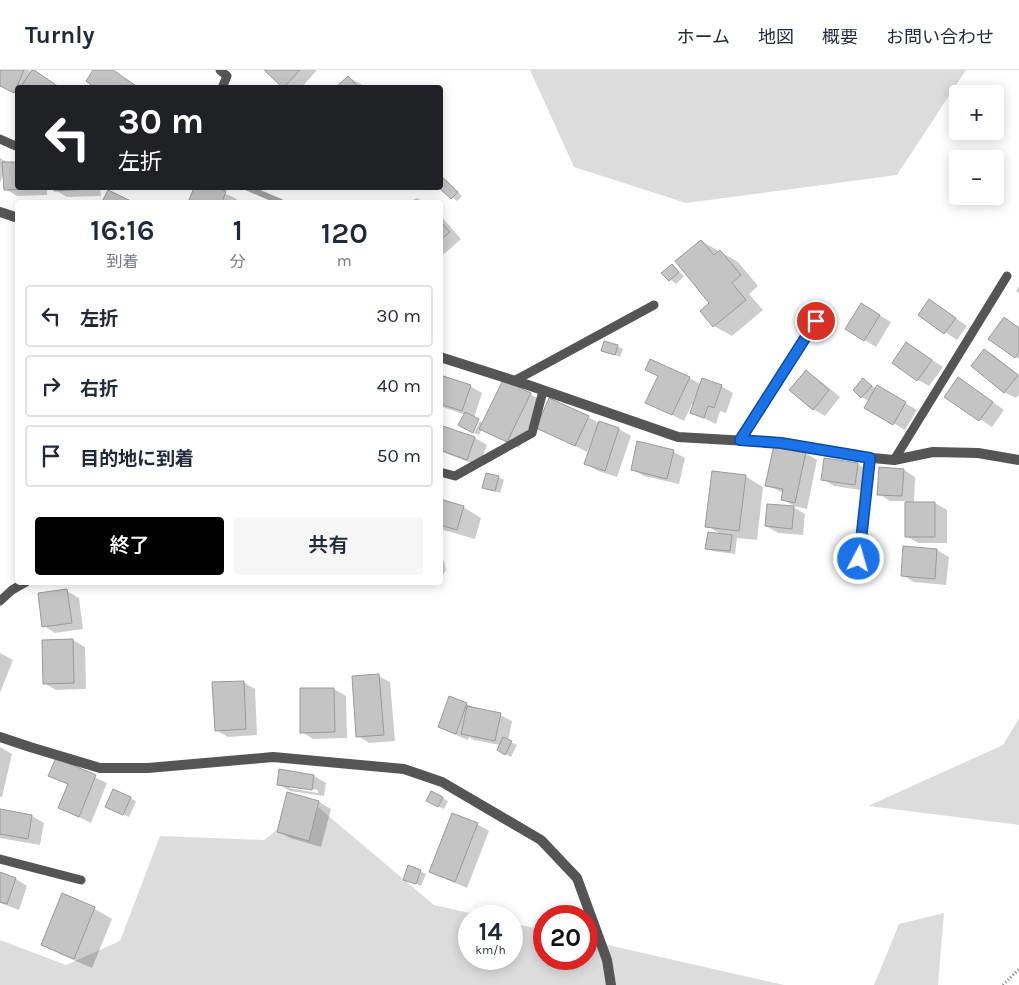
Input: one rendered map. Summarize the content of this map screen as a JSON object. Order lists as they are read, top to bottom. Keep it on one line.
{"page":{"header":"Turnly","nav":["ホーム","地図","概要","お問い合わせ"],"map_buttons":["+","−"],"turn":["30 m","左折"],"eta":["16:16","到着","1","分","120","m"],"list":[{"name":"左折","value":"30 m"},{"name":"右折","value":"40 m"},{"name":"目的地に到着","value":"50 m"}],"buttons":["終了","共有"],"speed":"14 km/h","limit":"20"}}
